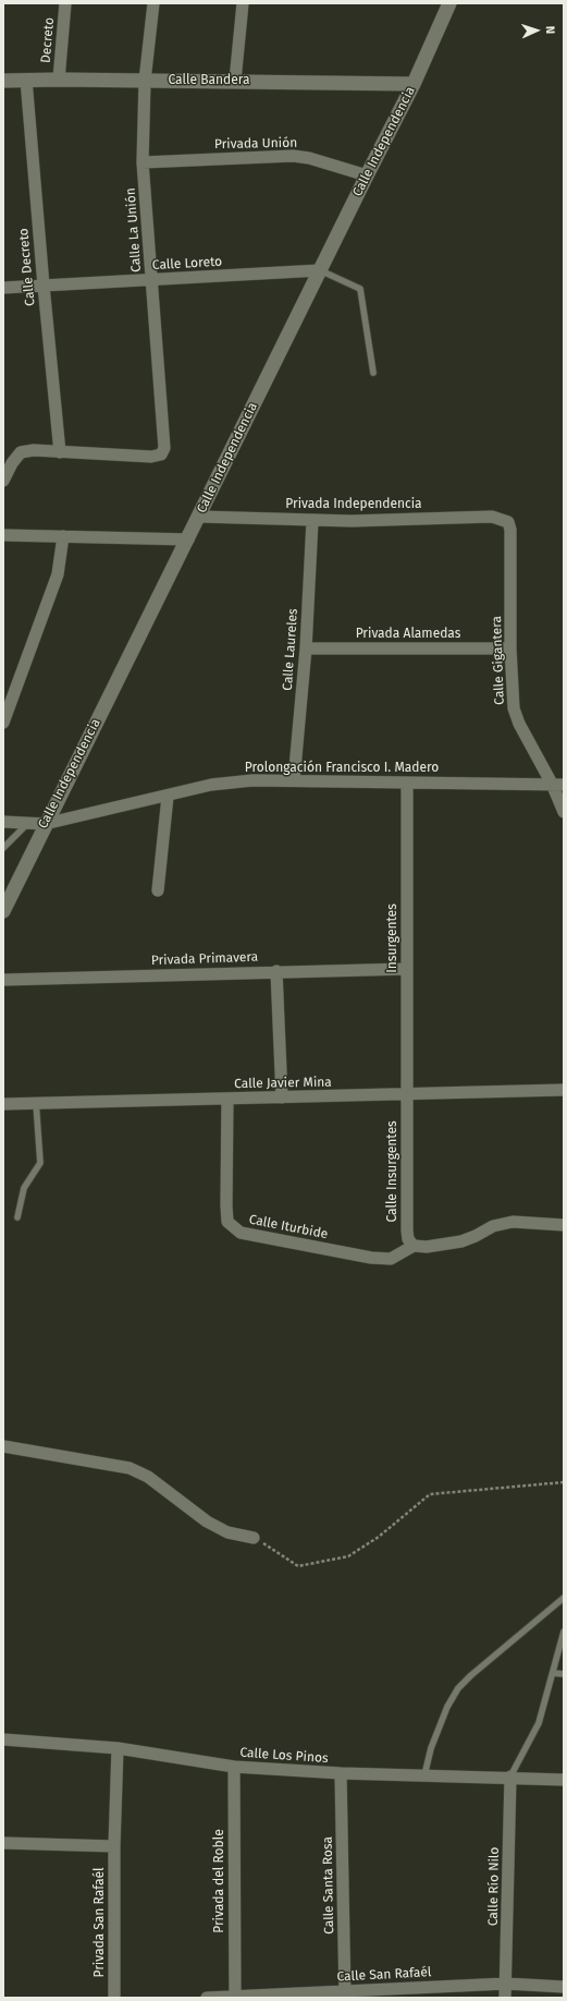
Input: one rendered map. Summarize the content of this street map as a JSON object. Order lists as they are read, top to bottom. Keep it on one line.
{"streets":{"street":["Decreto","Calle Bandera","Calle Independencia","Privada Unión","Calle La Unión","Calle Loreto","Calle Decreto","Privada Independencia","Privada Alamedas","Calle Laureles","Calle Gigantera","Prolongación Francisco I. Madero","Insurgentes","Privada Primavera","Calle Javier Mina","Calle Insurgentes","Calle Iturbide","Calle Los Pinos","Privada del Roble","Calle Santa Rosa","Calle Río Nilo","Privada San Rafaél","Calle San Rafaél"]},"crossings":[["Decreto","Calle Bandera"],["Calle Bandera","Calle Independencia"],["Calle Bandera","Calle La Unión"],["Calle Bandera","Calle Decreto"],["Calle Independencia","Privada Unión"],["Calle Independencia","Calle Loreto"],["Calle Independencia","Privada Independencia"],["Calle Independencia","Prolongación Francisco I. Madero"],["Privada Unión","Calle La Unión"],["Calle La Unión","Calle Loreto"],["Calle La Unión","Calle Decreto"],["Calle Loreto","Calle Decreto"],["Privada Independencia","Calle Laureles"],["Privada Independencia","Calle Gigantera"],["Privada Alamedas","Calle Laureles"],["Privada Alamedas","Calle Gigantera"],["Calle Laureles","Prolongación Francisco I. Madero"],["Calle Gigantera","Prolongación Francisco I. Madero"],["Prolongación Francisco I. Madero","Insurgentes"],["Insurgentes","Privada Primavera"],["Insurgentes","Calle Javier Mina"],["Insurgentes","Calle Insurgentes"],["Calle Javier Mina","Calle Insurgentes"],["Calle Javier Mina","Calle Iturbide"],["Calle Insurgentes","Calle Iturbide"],["Calle Los Pinos","Privada del Roble"],["Calle Los Pinos","Calle Santa Rosa"],["Calle Los Pinos","Calle Río Nilo"],["Calle Los Pinos","Privada San Rafaél"],["Privada del Roble","Calle San Rafaél"],["Calle Santa Rosa","Calle San Rafaél"],["Calle Río Nilo","Calle San Rafaél"]],"north":"right"}
